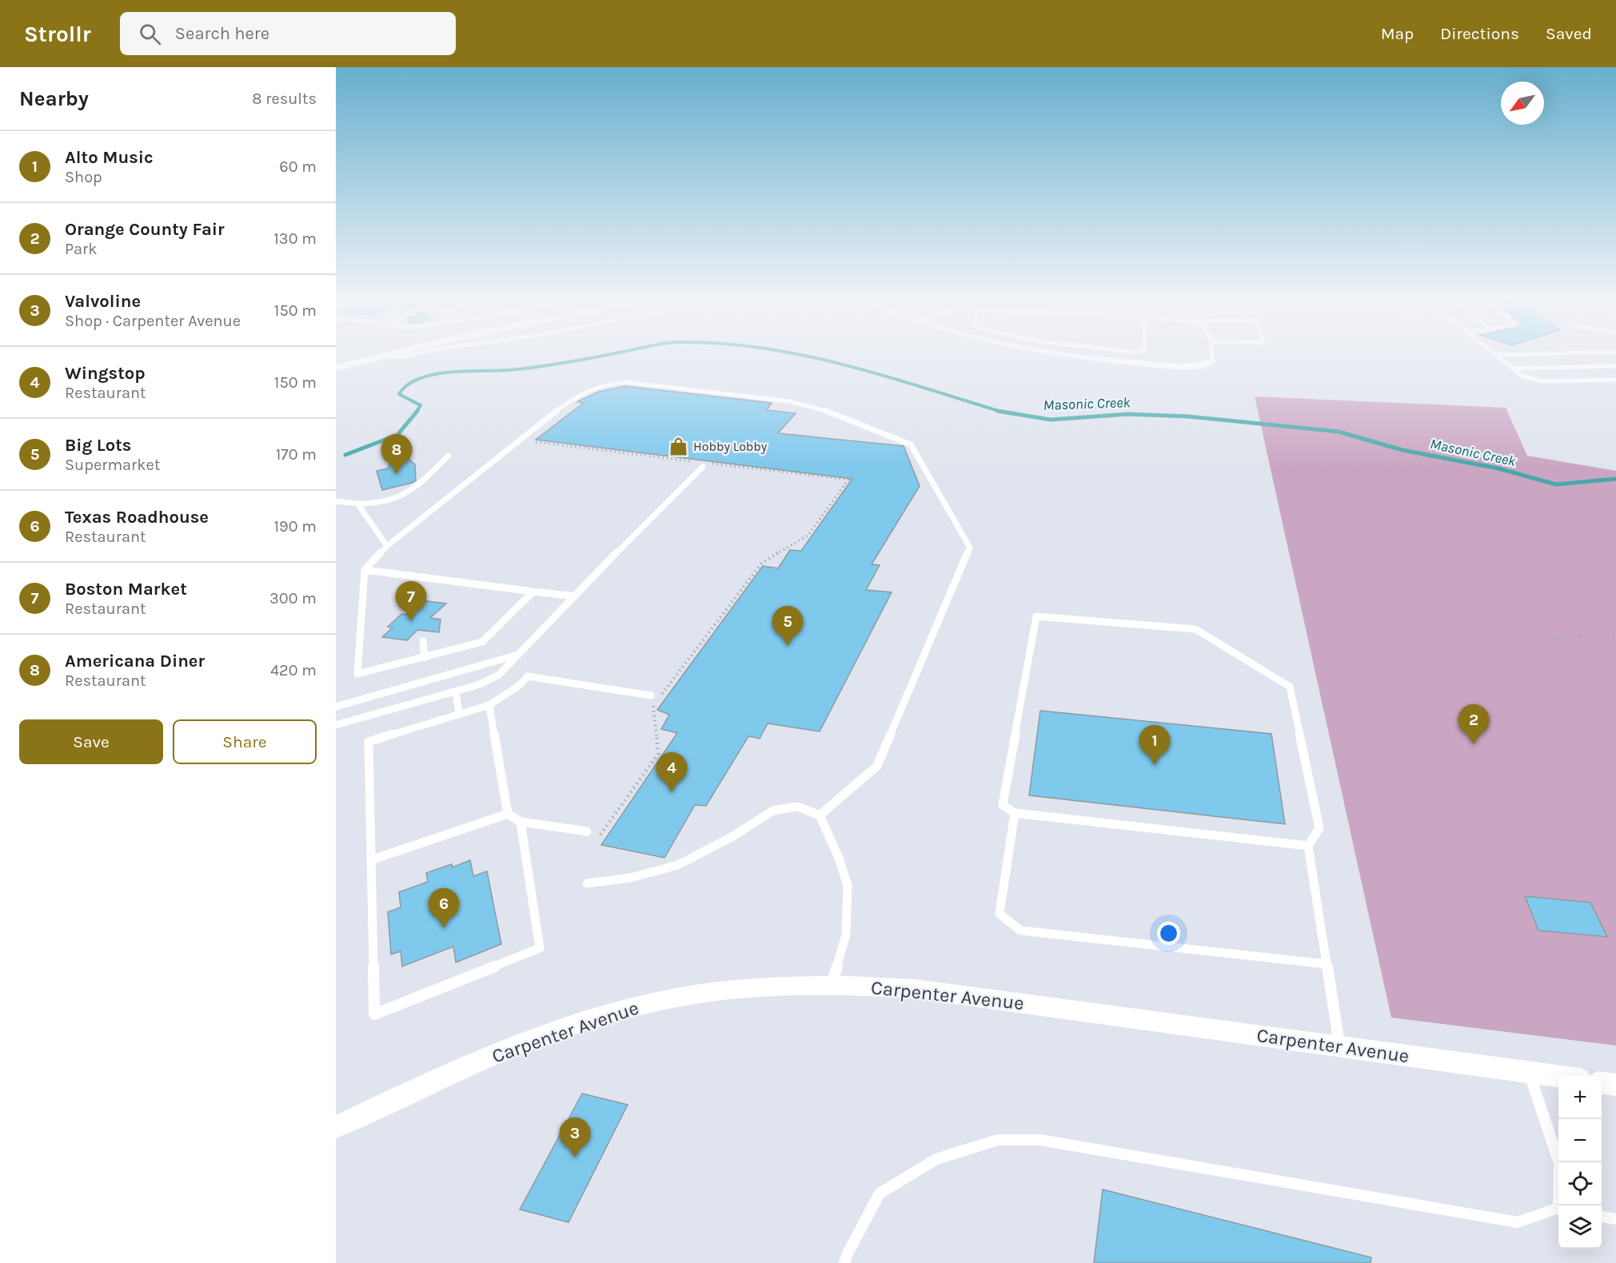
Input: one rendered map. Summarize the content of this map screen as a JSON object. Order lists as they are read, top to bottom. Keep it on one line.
{"streets":{"street":["Carpenter Avenue"]},"water":["Masonic Creek"],"places":{"shop":["Hobby Lobby"]},"north":"bottom left","page":{"header":"Strollr","search":"Search here","nav":["Map","Directions","Saved"],"heading":["Nearby","8 results"],"list":[{"mark":"1","name":"Alto Music","note":"Shop","value":"60 m"},{"mark":"2","name":"Orange County Fair","note":"Park","value":"130 m"},{"mark":"3","name":"Valvoline","note":"Shop · Carpenter Avenue","value":"150 m"},{"mark":"4","name":"Wingstop","note":"Restaurant","value":"150 m"},{"mark":"5","name":"Big Lots","note":"Supermarket","value":"170 m"},{"mark":"6","name":"Texas Roadhouse","note":"Restaurant","value":"190 m"},{"mark":"7","name":"Boston Market","note":"Restaurant","value":"300 m"},{"mark":"8","name":"Americana Diner","note":"Restaurant","value":"420 m"}],"pins":["8","7","5","2","1","4","6","3"],"buttons":["Save","Share"],"map_buttons":["+","−"]}}
